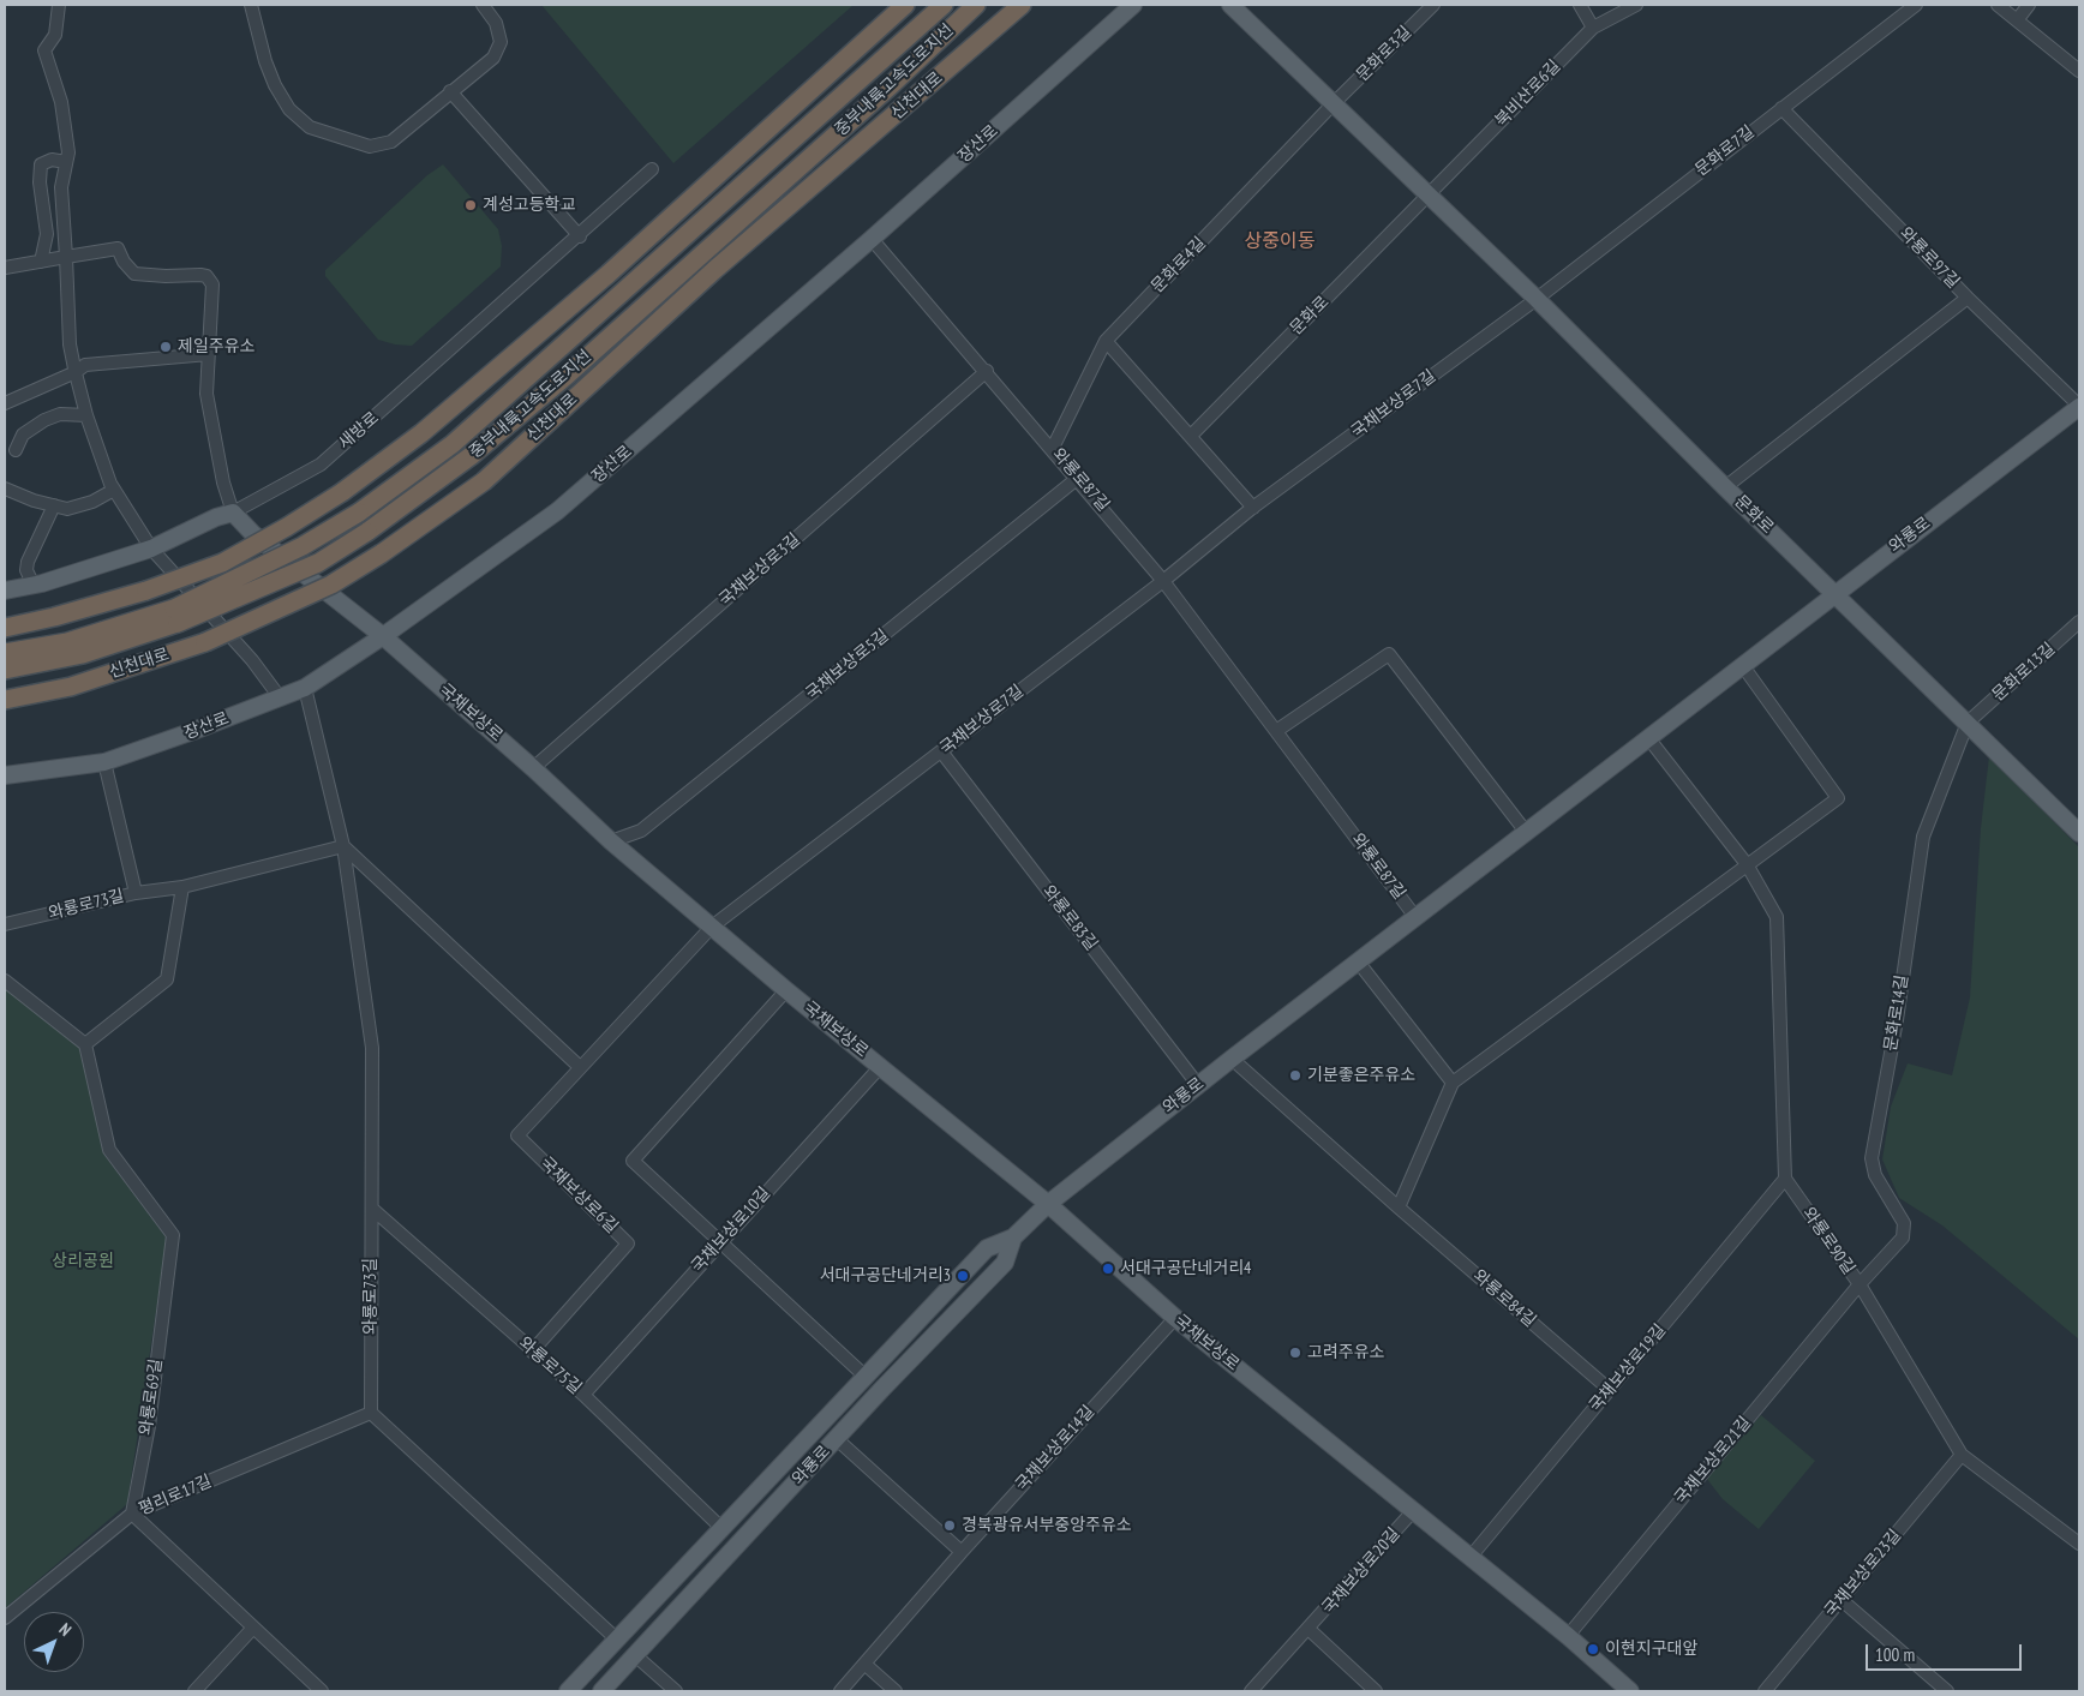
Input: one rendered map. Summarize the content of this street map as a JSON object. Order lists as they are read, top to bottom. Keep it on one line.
{"streets":{"highway":["중부내륙고속도로지선","신천대로"],"main road":["장산로","문화로","새방로","와룡로","국채보상로"],"street":["문화로3길","북비산로6길","문화로7길","와룡로97길","문화로4길","국채보상로7길","와룡로87길","국채보상로3길","국채보상로5길","문화로13길","와룡로73길","와룡로83길","문화로14길","국채보상로6길","국채보상로10길","와룡로90길","와룡로84길","와룡로75길","국채보상로19길","와룡로69길","국채보상로14길","국채보상로21길","평리로17길","국채보상로20길","국채보상로23길"]},"crossings":[["문화로3길","문화로4길"],["문화로3길","문화로"],["북비산로6길","문화로"],["장산로","와룡로87길"],["장산로","국채보상로"],["장산로","와룡로73길"],["문화로7길","와룡로97길"],["문화로7길","문화로"],["문화로7길","국채보상로7길"],["와룡로97길","와룡로"],["문화로4길","문화로"],["문화로4길","와룡로87길"],["문화로","국채보상로7길"],["문화로","와룡로"],["문화로","문화로13길"],["문화로","문화로14길"],["국채보상로7길","와룡로87길"],["국채보상로7길","국채보상로"],["국채보상로7길","와룡로83길"],["국채보상로7길","국채보상로6길"],["새방로","국채보상로"],["와룡로87길","와룡로"],["와룡로87길","국채보상로3길"],["와룡로87길","국채보상로5길"],["와룡로","국채보상로"],["와룡로","와룡로83길"],["와룡로","와룡로84길"],["와룡로","와룡로75길"],["국채보상로3길","국채보상로"],["국채보상로5길","국채보상로"],["문화로13길","문화로14길"],["국채보상로","국채보상로6길"],["국채보상로","국채보상로10길"],["국채보상로","국채보상로19길"],["국채보상로","국채보상로14길"],["국채보상로","국채보상로21길"],["국채보상로","국채보상로20길"],["와룡로73길","와룡로75길"],["와룡로73길","평리로17길"],["문화로14길","와룡로90길"],["문화로14길","국채보상로21길"],["국채보상로6길","와룡로75길"],["국채보상로10길","와룡로75길"],["와룡로90길","국채보상로19길"],["와룡로90길","국채보상로21길"],["와룡로90길","국채보상로23길"],["와룡로84길","국채보상로19길"],["와룡로69길","평리로17길"]],"districts":["상중이동"],"parks":["상리공원"],"places":["계성고등학교","제일주유소","기분좋은주유소","서대구공단네거리4","서대구공단네거리3","고려주유소","경북광유서부중앙주유소","이현지구대앞"],"scale_bar":"100 m","north":"top right"}
